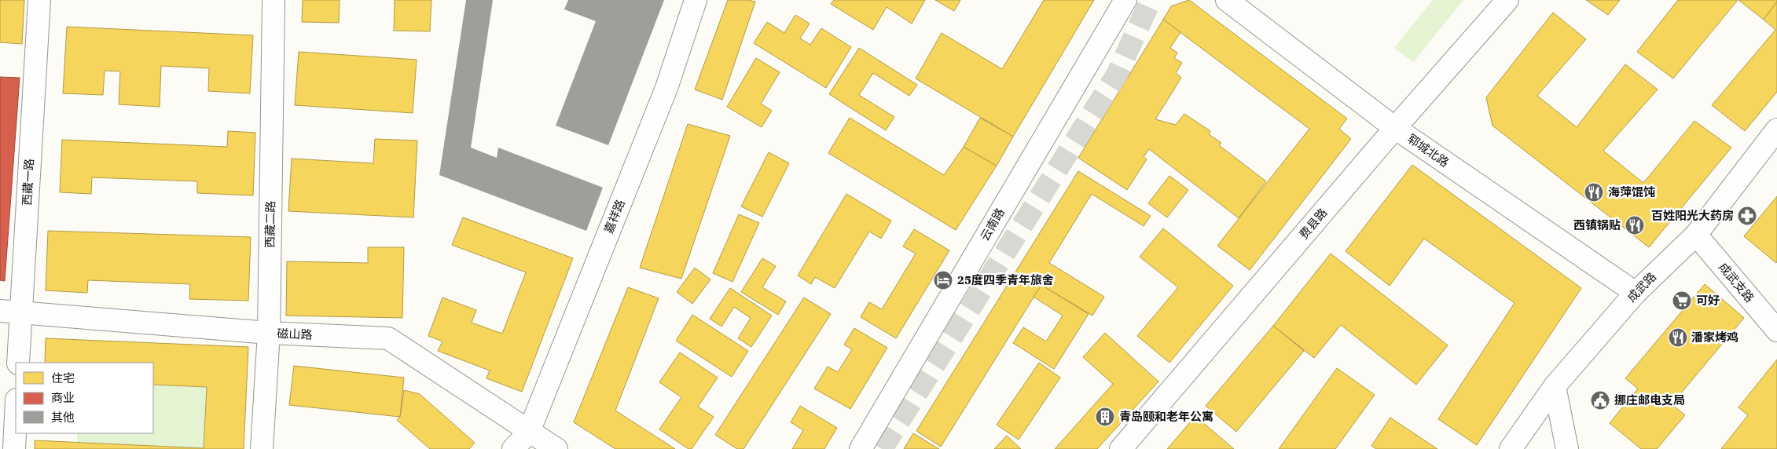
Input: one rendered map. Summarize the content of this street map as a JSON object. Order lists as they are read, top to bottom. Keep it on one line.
{"streets":{"street":["郓城北路","西藏一路","嘉祥路","费县路","西藏二路","云南路","成武支路","成武路","磁山路"]},"crossings":[["郓城北路","费县路"],["郓城北路","成武路"],["西藏一路","磁山路"],["嘉祥路","磁山路"],["西藏二路","磁山路"],["成武支路","成武路"]],"places":{"restaurant":["海萍馄饨","西镇锅贴","潘家烤鸡"],"pharmacy":["百姓阳光大药房"],"hotel":["25度四季青年旅舍"],"supermarket":["可好"],"public building":["挪庄邮电支局"],"building":["青岛颐和老年公寓"]},"legend":["住宅","商业","其他"]}
